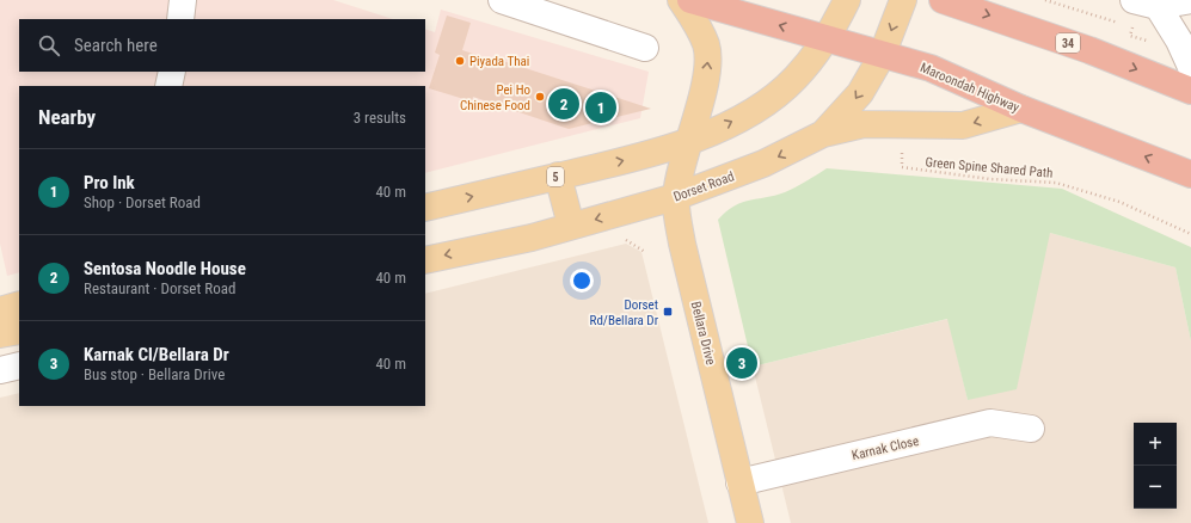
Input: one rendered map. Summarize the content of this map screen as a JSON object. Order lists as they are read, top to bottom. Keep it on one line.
{"streets":{"highway":["34","Maroondah Highway"],"main road":["5","Dorset Road","Bellara Drive"],"street":["Karnak Close"],"path":["Green Spine Shared Path"]},"crossings":[["Maroondah Highway","5"],["Maroondah Highway","Dorset Road"],["5","Bellara Drive"],["Dorset Road","Bellara Drive"],["Bellara Drive","Karnak Close"]],"places":{"other":["Piyada Thai","Pei Ho Chinese Food"],"transit":["Dorset Rd/Bellara Dr"]},"page":{"search":"Search here","pins":["2","1","3"],"heading":["Nearby","3 results"],"list":[{"mark":"1","name":"Pro Ink","note":"Shop · Dorset Road","value":"40 m"},{"mark":"2","name":"Sentosa Noodle House","note":"Restaurant · Dorset Road","value":"40 m"},{"mark":"3","name":"Karnak Cl/Bellara Dr","note":"Bus stop · Bellara Drive","value":"40 m"}],"map_buttons":["+","−"]}}
